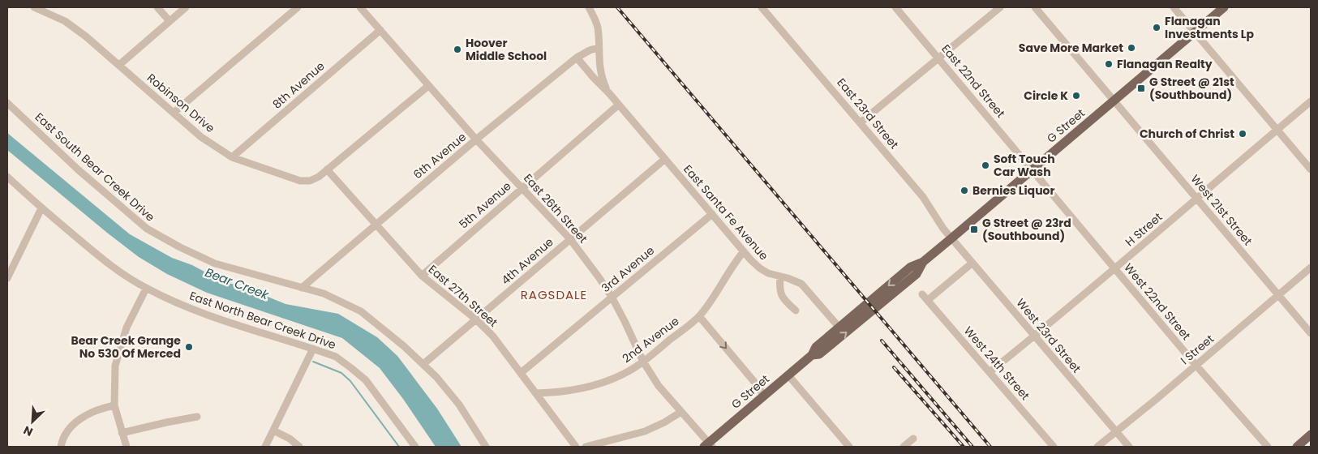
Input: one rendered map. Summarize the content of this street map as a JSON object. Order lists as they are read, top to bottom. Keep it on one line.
{"streets":{"main road":["G Street"],"street":["East 22nd Street","8th Avenue","Robinson Drive","East 23rd Street","6th Avenue","East South Bear Creek Drive","5th Avenue","East 26th Street","West 21st Street","East Santa Fe Avenue","H Street","4th Avenue","3rd Avenue","East 27th Street","West 22nd Street","East North Bear Creek Drive","West 23rd Street","2nd Avenue","I Street","West 24th Street"]},"crossings":[["East 22nd Street","G Street"],["East 22nd Street","West 22nd Street"],["8th Avenue","Robinson Drive"],["8th Avenue","East 26th Street"],["Robinson Drive","East 26th Street"],["Robinson Drive","East 27th Street"],["East 23rd Street","G Street"],["East 23rd Street","West 23rd Street"],["G Street","East 26th Street"],["G Street","West 21st Street"],["G Street","East Santa Fe Avenue"],["G Street","West 22nd Street"],["G Street","West 23rd Street"],["6th Avenue","East South Bear Creek Drive"],["6th Avenue","East 26th Street"],["6th Avenue","East Santa Fe Avenue"],["6th Avenue","East 27th Street"],["East South Bear Creek Drive","4th Avenue"],["5th Avenue","East 26th Street"],["5th Avenue","East Santa Fe Avenue"],["5th Avenue","East 27th Street"],["East 26th Street","4th Avenue"],["East 26th Street","3rd Avenue"],["East 26th Street","2nd Avenue"],["West 21st Street","H Street"],["West 21st Street","I Street"],["East Santa Fe Avenue","4th Avenue"],["East Santa Fe Avenue","3rd Avenue"],["East Santa Fe Avenue","2nd Avenue"],["H Street","West 22nd Street"],["H Street","West 23rd Street"],["H Street","West 24th Street"],["4th Avenue","East 27th Street"],["3rd Avenue","East 27th Street"],["East 27th Street","2nd Avenue"],["West 22nd Street","I Street"],["West 23rd Street","I Street"]],"districts":["RAGSDALE"],"water":["Bear Creek"],"places":{"other":["Flanagan Investments Lp","Save More Market","Hoover Middle School","Flanagan Realty","Circle K","Church of Christ","Soft Touch Car Wash","Bernies Liquor","Bear Creek Grange No 530 Of Merced"],"transit":["G Street @ 21st (Southbound)","G Street @ 23rd (Southbound)"]},"north":"bottom left"}
